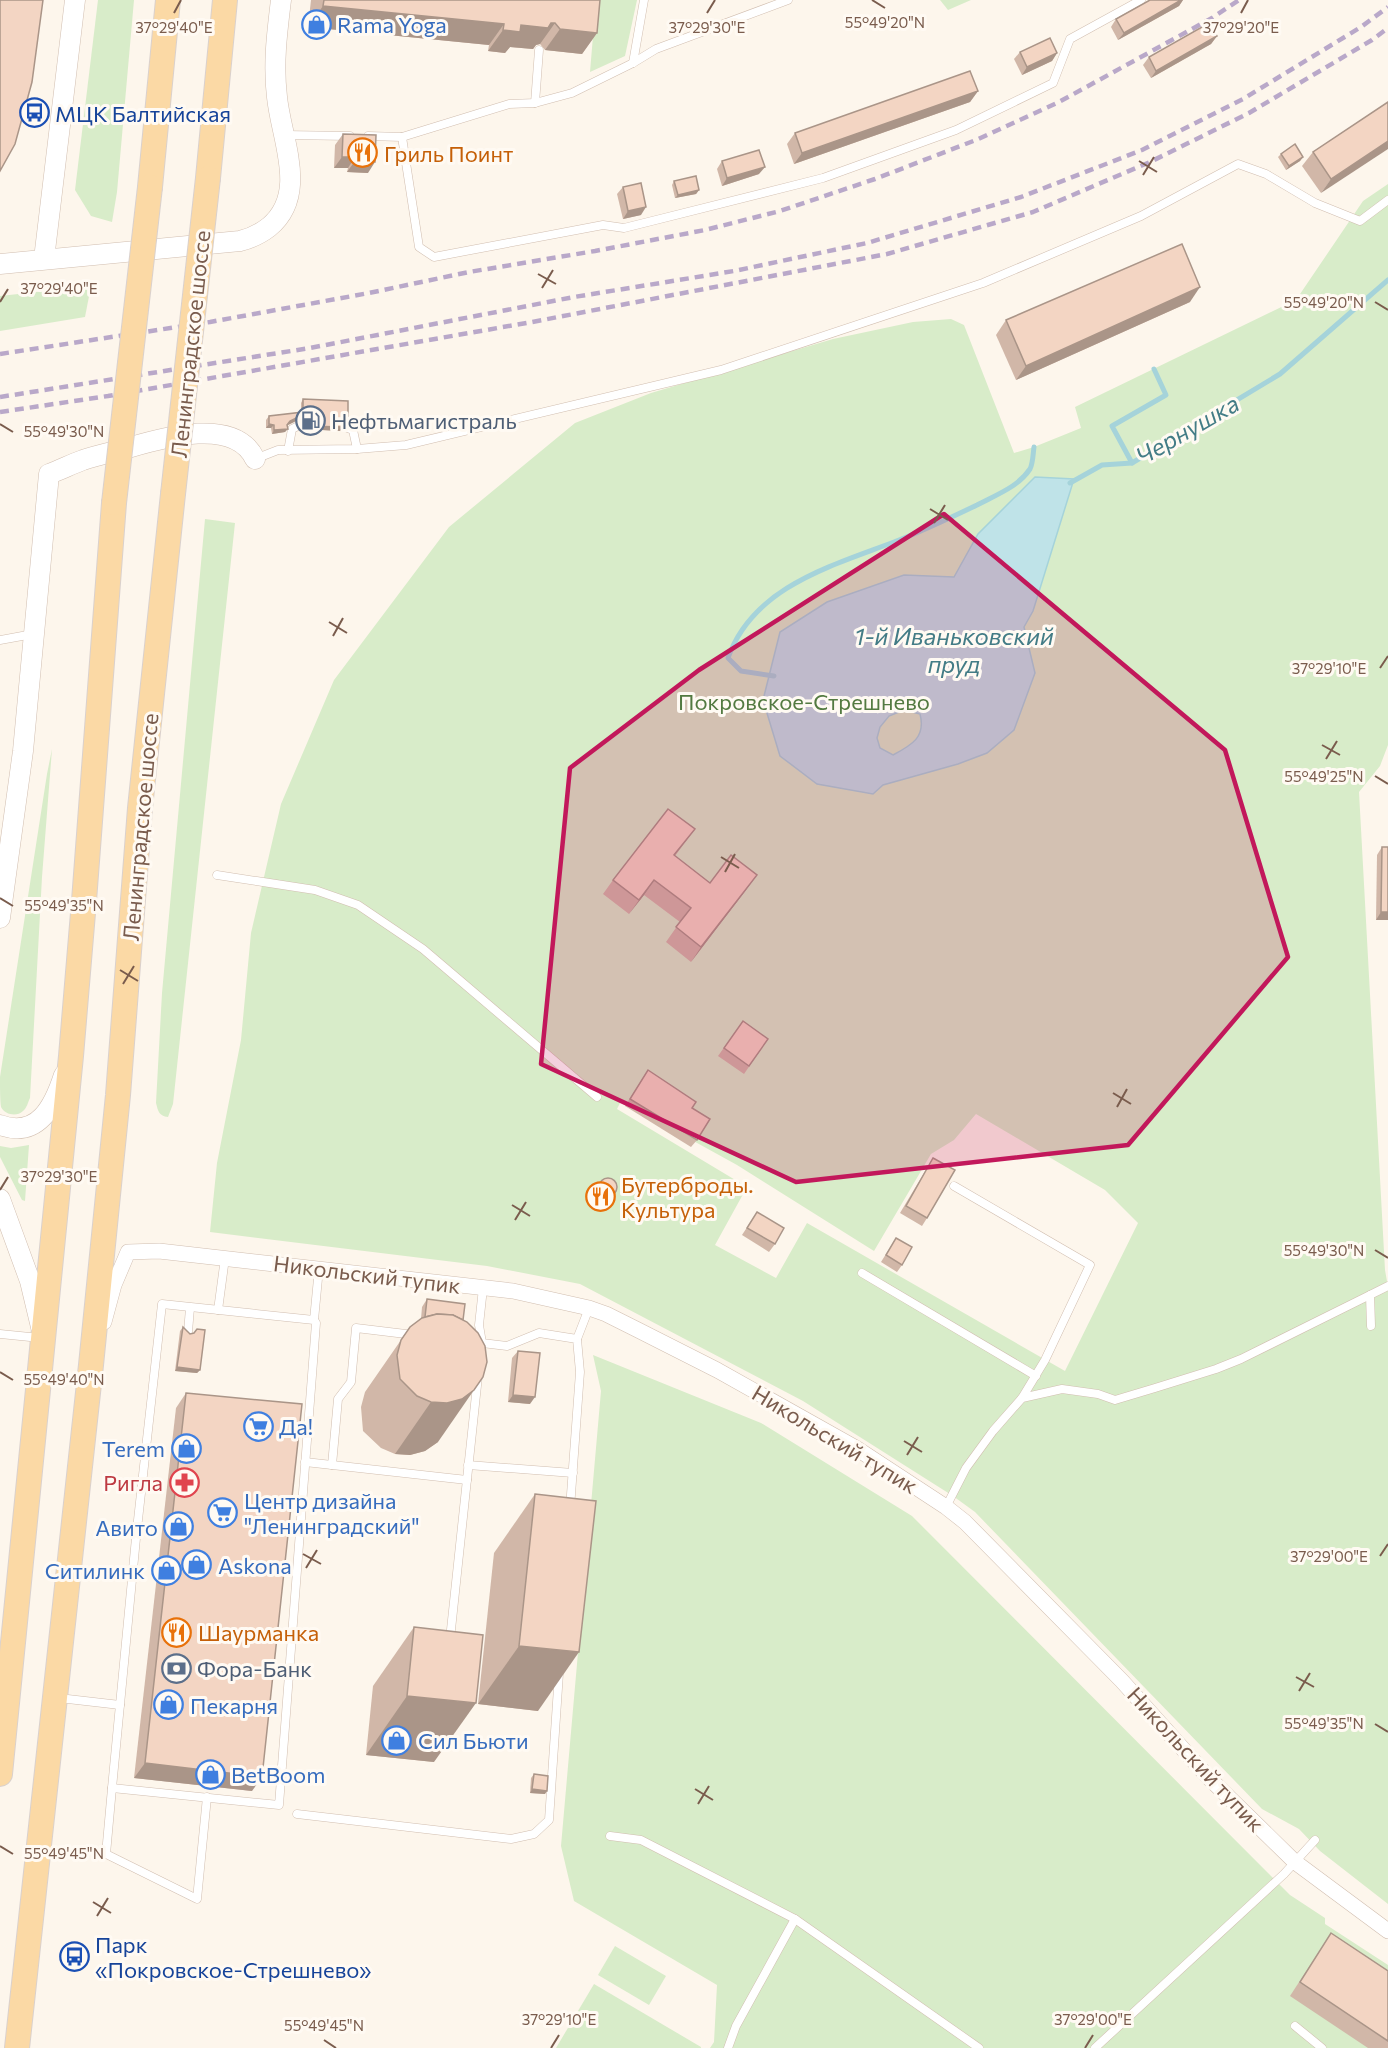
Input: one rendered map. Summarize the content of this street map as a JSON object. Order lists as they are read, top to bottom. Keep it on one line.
{"streets":{"main road":["Ленинградское шоссе"],"street":["Никольский тупик"]},"crossings":[["Ленинградское шоссе","Никольский тупик"]],"water":["Чернушка","1-й Иваньковский пруд"],"parks":["Покровское-Стрешнево"],"places":{"shop":["Rama Yoga","Terem","Авито","Askona","Ситилинк","Пекарня","Сил Бьюти","BetBoom"],"bus stop":["МЦК Балтийская","Парк «Покровское-Стрешнево»"],"restaurant":["Гриль Поинт","Бутерброды. Культура","Шаурманка"],"fuel station":["Нефтьмагистраль"],"supermarket":["Да!","Центр дизайна \"Ленинградский\""],"pharmacy":["Ригла"],"bank":["Фора-Банк"]},"coordinates":["55°49'20\"N","37°29'20\"E","37°29'40\"E","37°29'30\"E","55°49'30\"N","37°29'10\"E","55°49'25\"N","55°49'35\"N","55°49'40\"N","37°29'00\"E","55°49'45\"N"]}
